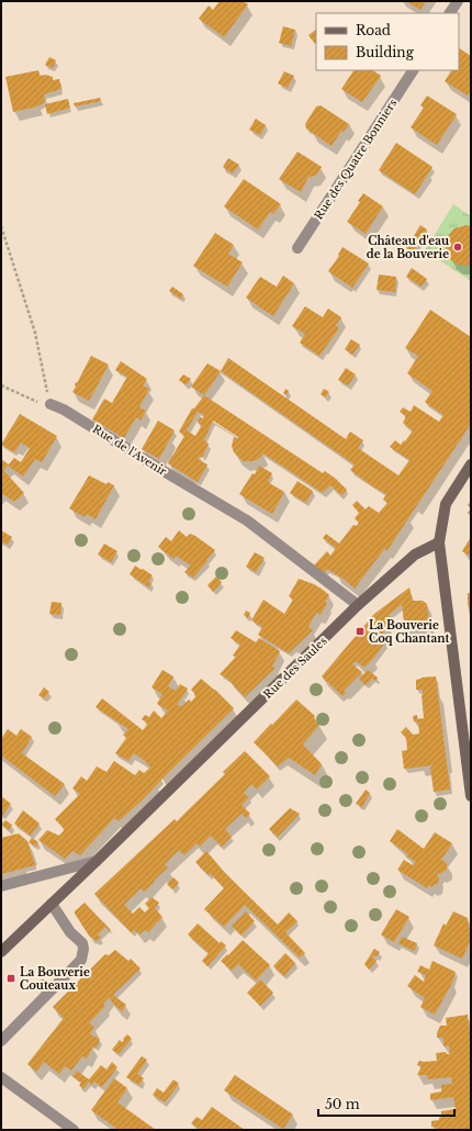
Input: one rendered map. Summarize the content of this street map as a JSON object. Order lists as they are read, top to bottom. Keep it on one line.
{"streets":{"street":["Rue des Quatre Bonniers","Rue de l'Avenir","Rue des Saules"]},"crossings":[["Rue de l'Avenir","Rue des Saules"]],"places":{"other":["Château d'eau de la Bouverie"],"transit":["La Bouverie Coq Chantant","La Bouverie Couteaux"]},"legend":["Road","Building"],"scale_bar":"50 m"}
